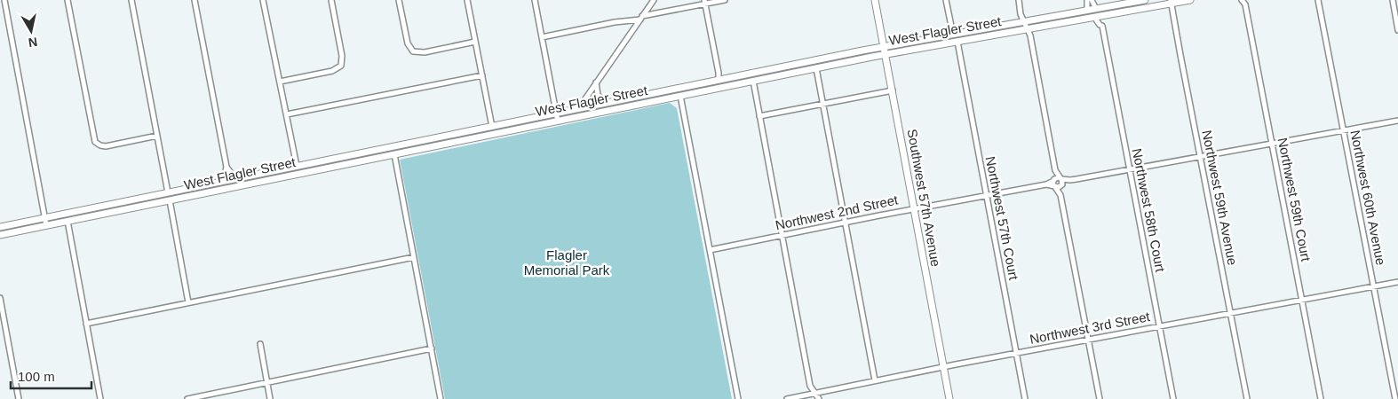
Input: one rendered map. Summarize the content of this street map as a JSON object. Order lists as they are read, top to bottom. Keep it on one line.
{"streets":{"main road":["West Flagler Street","Southwest 57th Avenue"],"street":["Northwest 59th Avenue","Northwest 60th Avenue","Northwest 59th Court","Northwest 58th Court","Northwest 2nd Street","Northwest 57th Court","Northwest 3rd Street"]},"crossings":[["West Flagler Street","Southwest 57th Avenue"],["West Flagler Street","Northwest 59th Avenue"],["West Flagler Street","Northwest 58th Court"],["West Flagler Street","Northwest 57th Court"],["Southwest 57th Avenue","Northwest 2nd Street"],["Southwest 57th Avenue","Northwest 3rd Street"],["Northwest 59th Avenue","Northwest 2nd Street"],["Northwest 59th Avenue","Northwest 3rd Street"],["Northwest 60th Avenue","Northwest 2nd Street"],["Northwest 60th Avenue","Northwest 3rd Street"],["Northwest 59th Court","Northwest 2nd Street"],["Northwest 59th Court","Northwest 3rd Street"],["Northwest 58th Court","Northwest 2nd Street"],["Northwest 58th Court","Northwest 3rd Street"],["Northwest 2nd Street","Northwest 57th Court"],["Northwest 57th Court","Northwest 3rd Street"]],"parks":["Flagler Memorial Park"],"scale_bar":"100 m","north":"bottom"}
